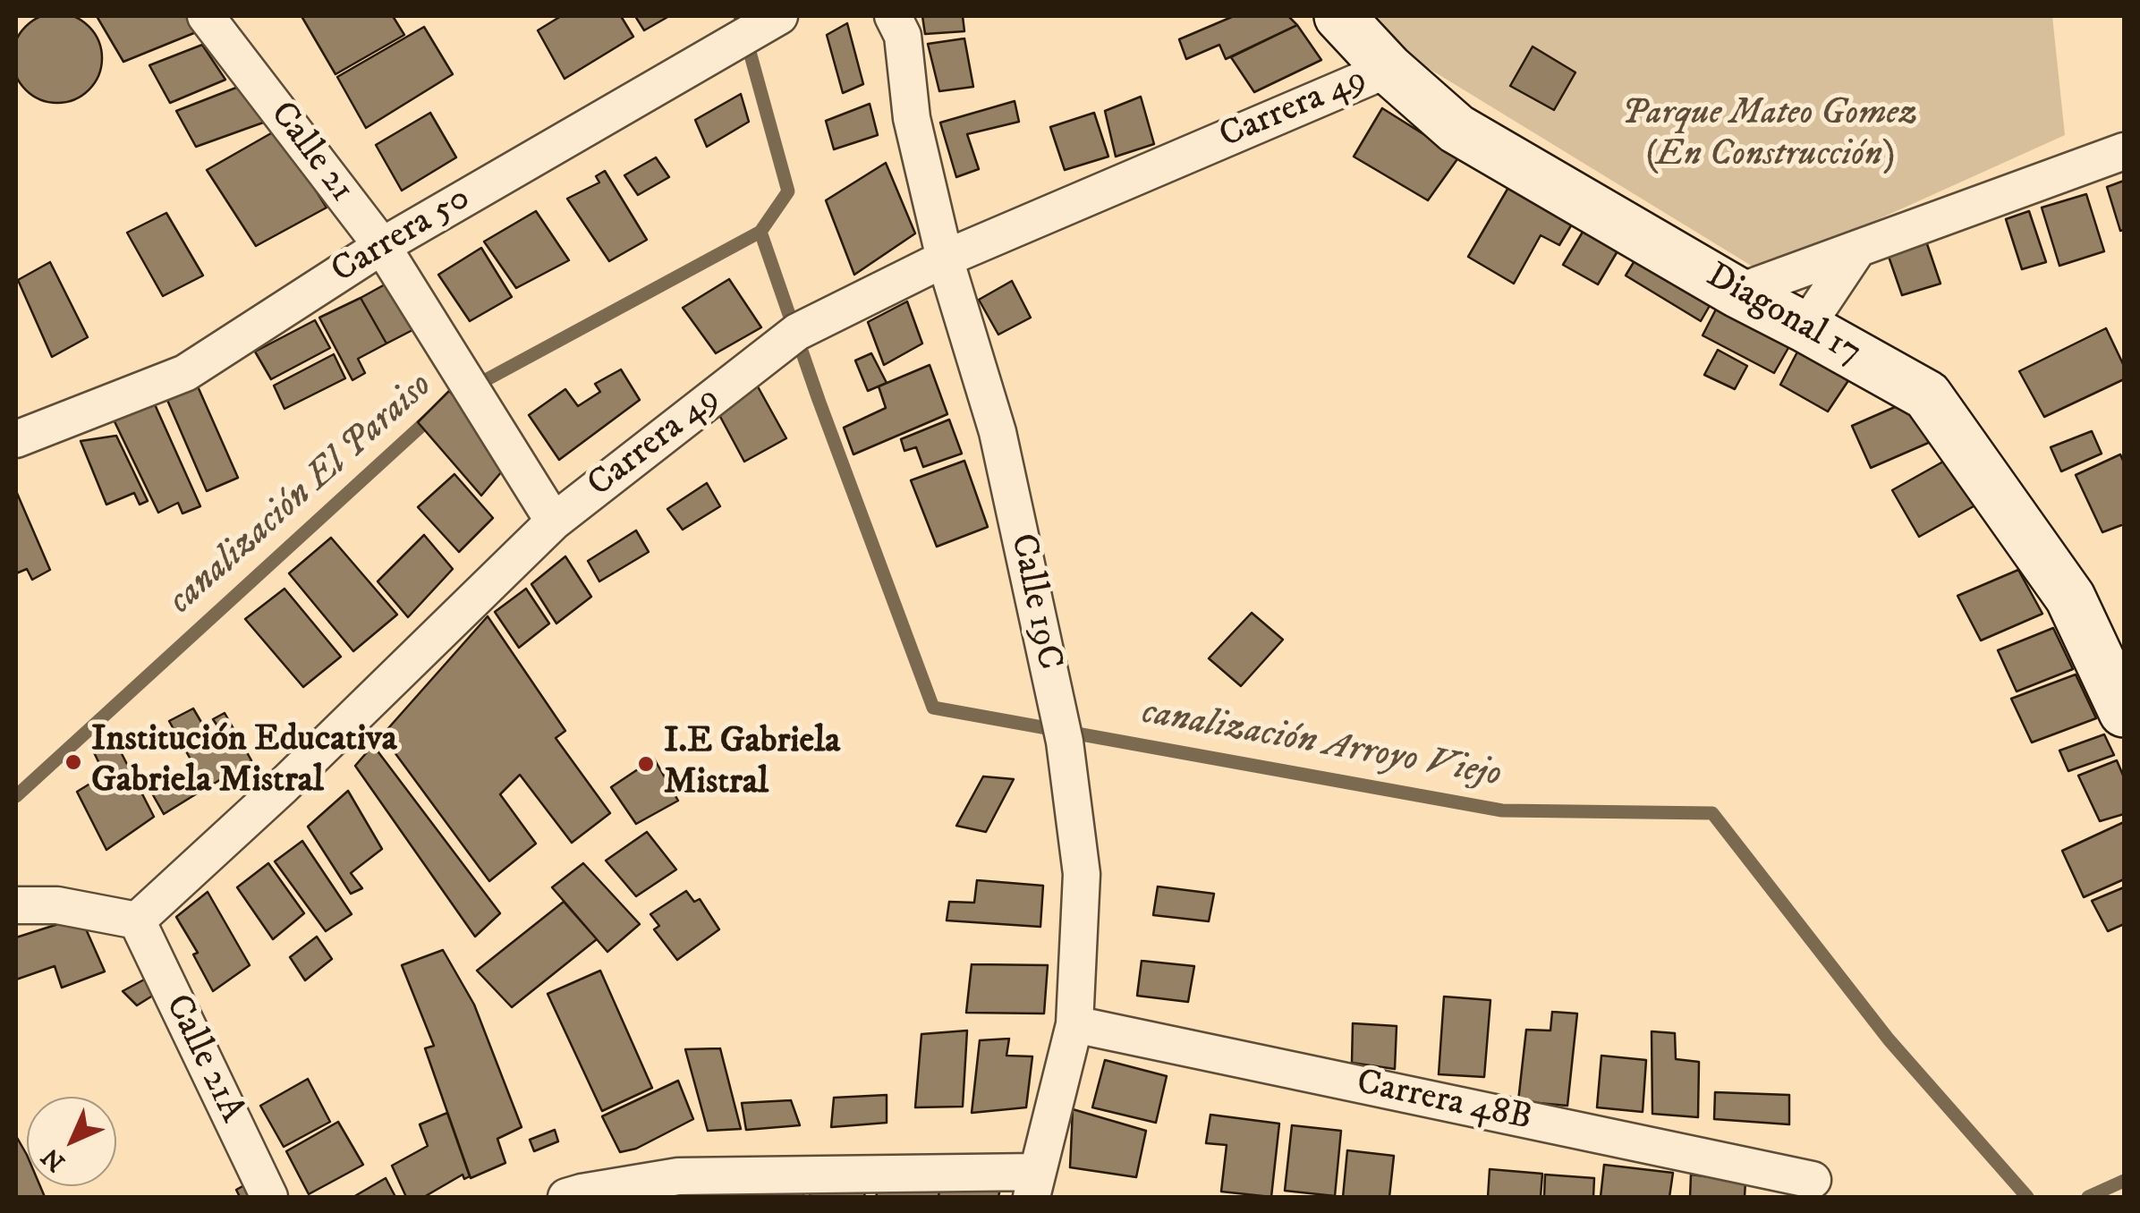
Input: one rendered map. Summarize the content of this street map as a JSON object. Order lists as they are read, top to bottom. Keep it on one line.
{"streets":{"street":["Carrera 49","Calle 21","Carrera 50","Diagonal 17","Calle 19C","Calle 21A","Carrera 48B"]},"crossings":[["Carrera 49","Calle 21"],["Carrera 49","Diagonal 17"],["Carrera 49","Calle 19C"],["Carrera 49","Calle 21A"],["Calle 21","Carrera 50"],["Calle 19C","Carrera 48B"]],"water":["canalización El Paraiso","canalización Arroyo Viejo"],"parks":["Parque Mateo Gomez (En Construcción)"],"places":["Institución Educativa Gabriela Mistral","I.E Gabriela Mistral"],"north":"bottom left"}
